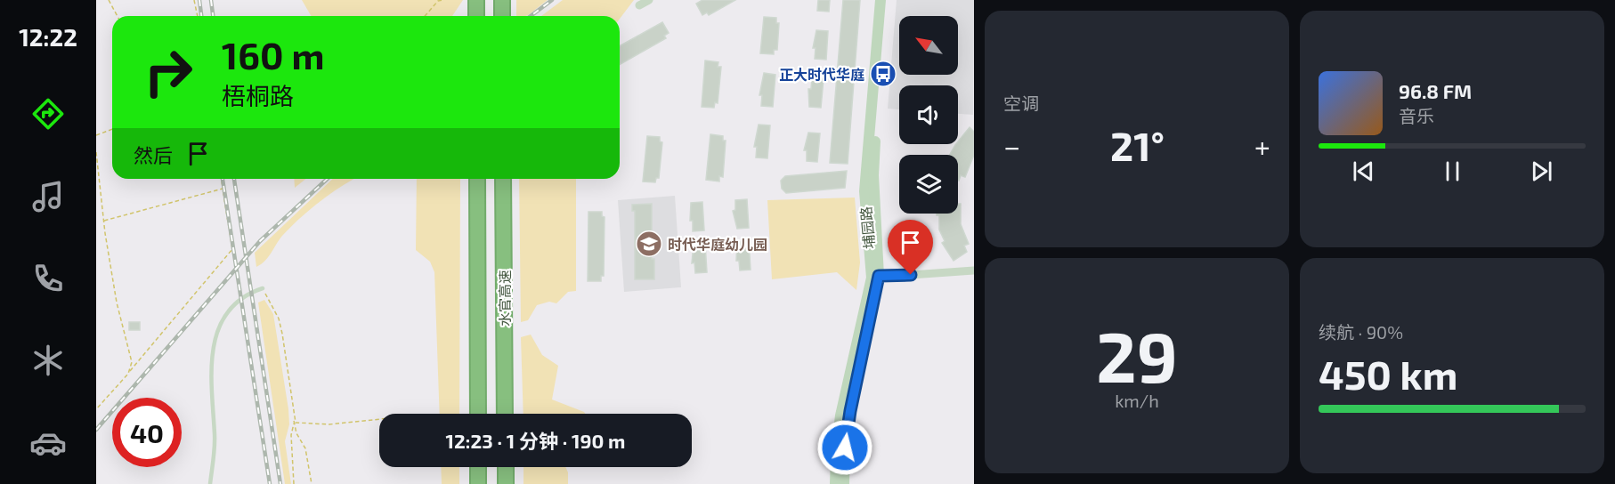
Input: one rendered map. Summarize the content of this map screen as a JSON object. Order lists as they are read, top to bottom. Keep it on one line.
{"streets":{"highway":["水官高速"],"street":["埔园路"]},"places":{"bus stop":["正大时代华庭"],"school or university":["时代华庭幼儿园"]},"north":"top left","page":{"tabs":"12:22","tile":["空调",["29","km/h"],["续航 · 90%","450 km"]],"turn":["160 m","梧桐路"],"song":["96.8 FM","音乐"],"heat":["−","21°","+"],"then":"然后","limit":"40","trip":"12:23 · 1 分钟 · 190 m"}}
